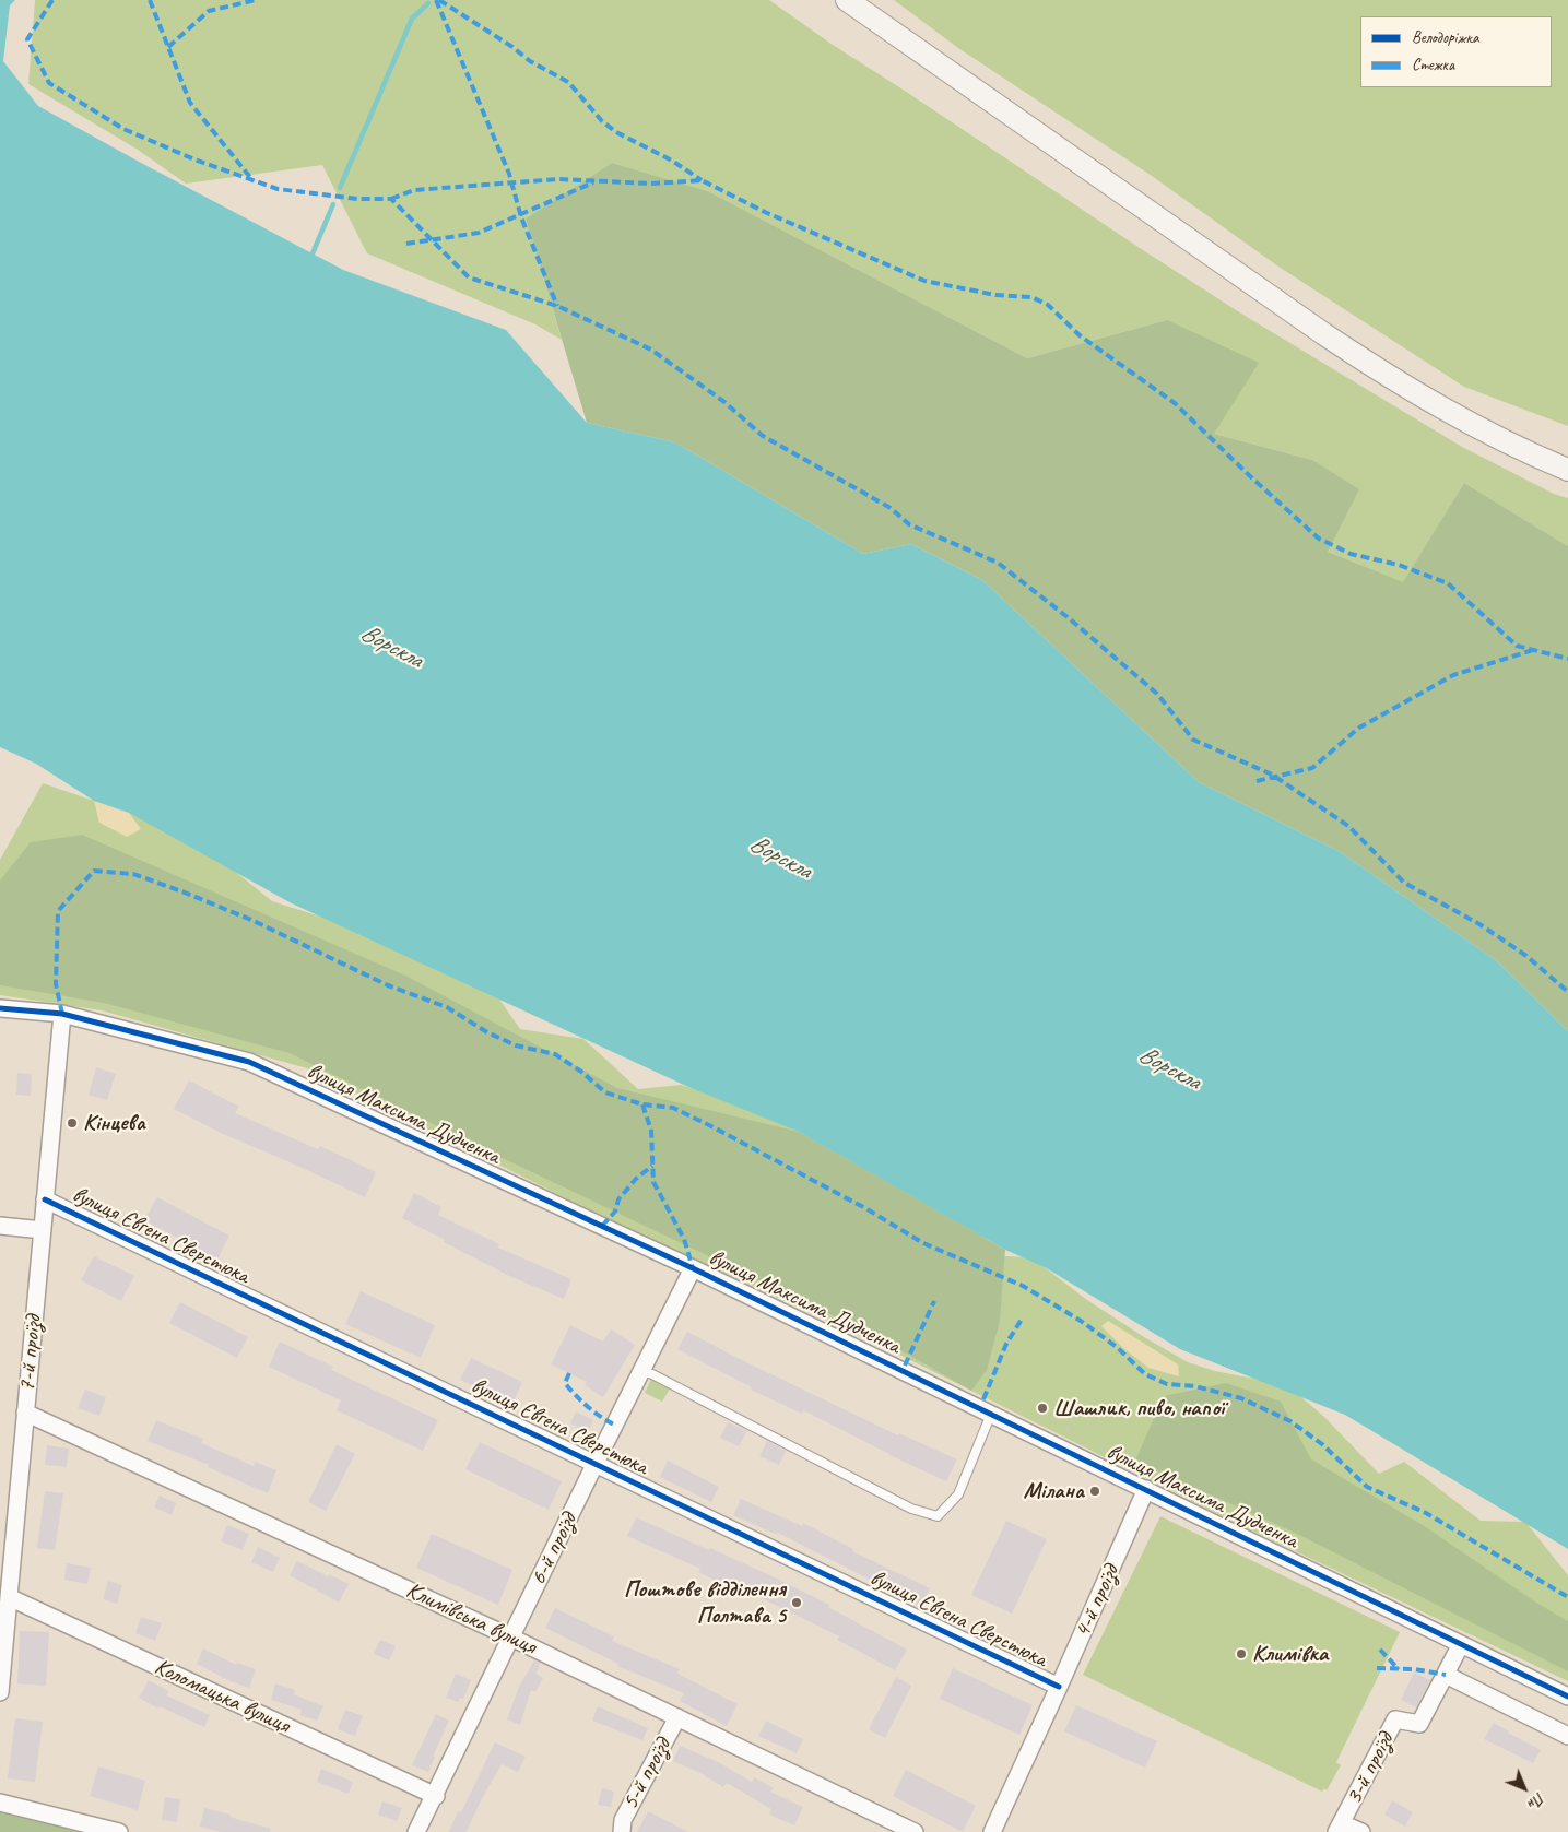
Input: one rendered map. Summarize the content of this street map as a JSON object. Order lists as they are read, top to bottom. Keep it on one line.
{"streets":{"street":["вулиця Максима Дудченка","вулиця Євгена Сверстюка","7-й проїзд","6-й проїзд","4-й проїзд","Климівська вулиця","Коломацька вулиця","3-й проїзд","5-й проїзд"]},"crossings":[["вулиця Максима Дудченка","7-й проїзд"],["вулиця Максима Дудченка","6-й проїзд"],["вулиця Максима Дудченка","4-й проїзд"],["вулиця Максима Дудченка","3-й проїзд"],["вулиця Євгена Сверстюка","7-й проїзд"],["вулиця Євгена Сверстюка","6-й проїзд"],["вулиця Євгена Сверстюка","4-й проїзд"],["7-й проїзд","Климівська вулиця"],["7-й проїзд","Коломацька вулиця"],["6-й проїзд","Климівська вулиця"],["6-й проїзд","Коломацька вулиця"],["Климівська вулиця","5-й проїзд"]],"water":["Ворскла"],"places":["Кінцева","Шашлик, пиво, напої","Мілана","Поштове відділення Полтава 5","Климівка"],"legend":["Велодоріжка","Стежка"],"north":"bottom right"}
